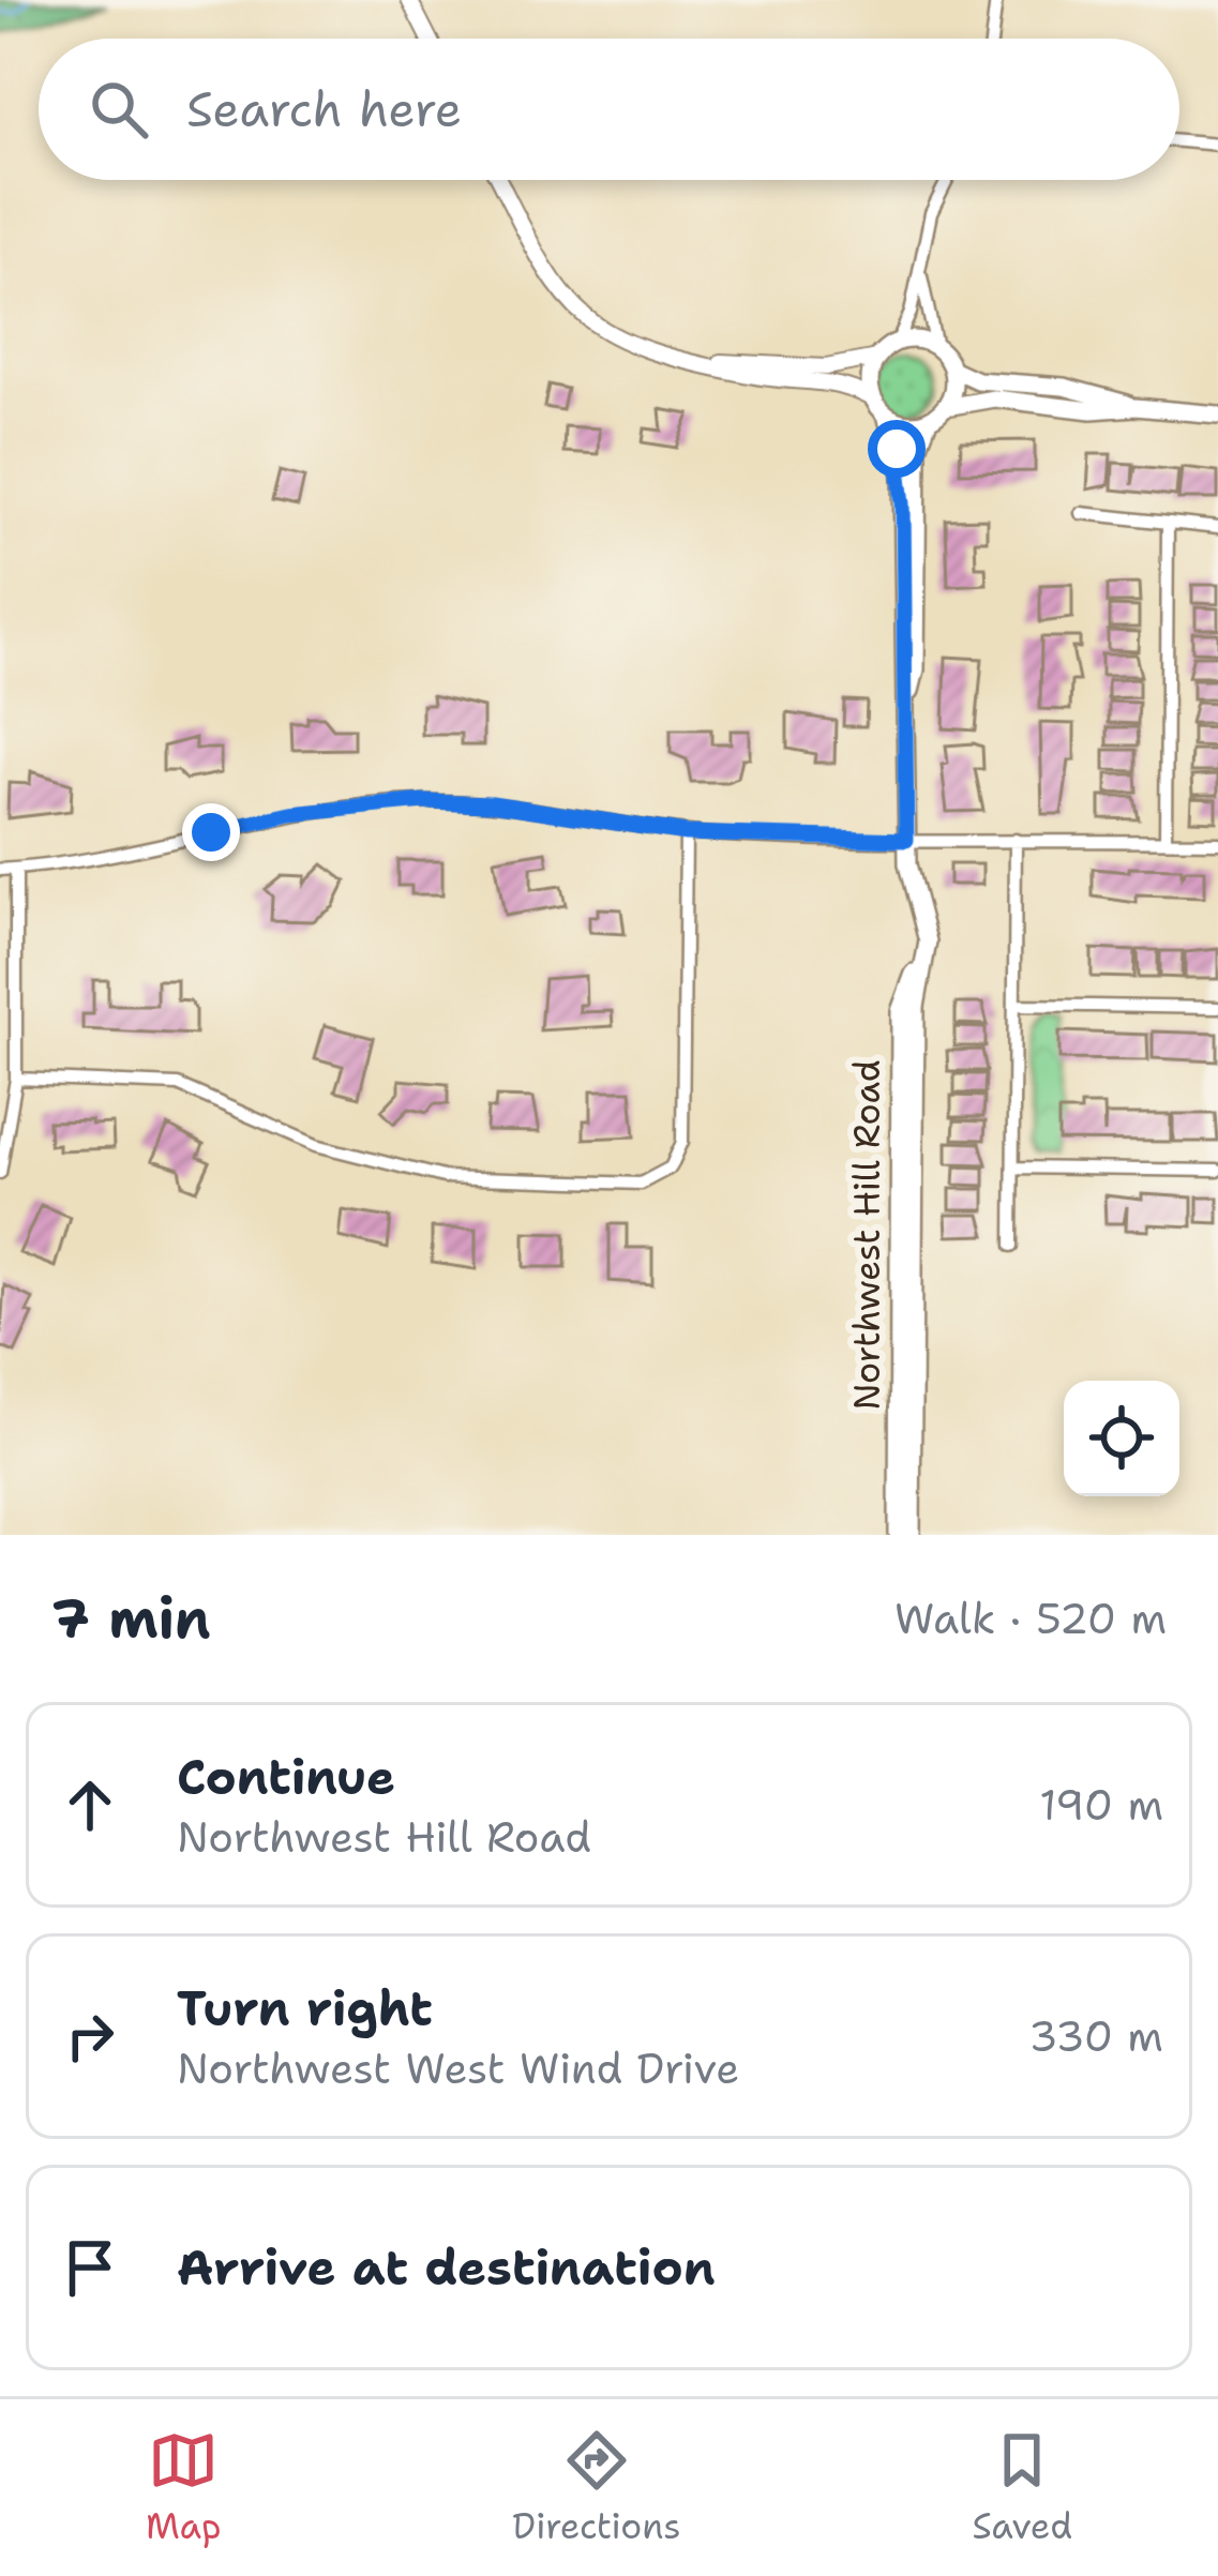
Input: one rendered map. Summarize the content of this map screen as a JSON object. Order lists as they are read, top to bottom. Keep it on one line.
{"streets":{"main road":["Northwest Hill Road"]},"page":{"search":"Search here","heading":["7 min","Walk · 520 m"],"list":[["Continue","Northwest Hill Road","190 m"],["Turn right","Northwest West Wind Drive","330 m"],"Arrive at destination"],"nav":["Map","Directions","Saved"]}}
